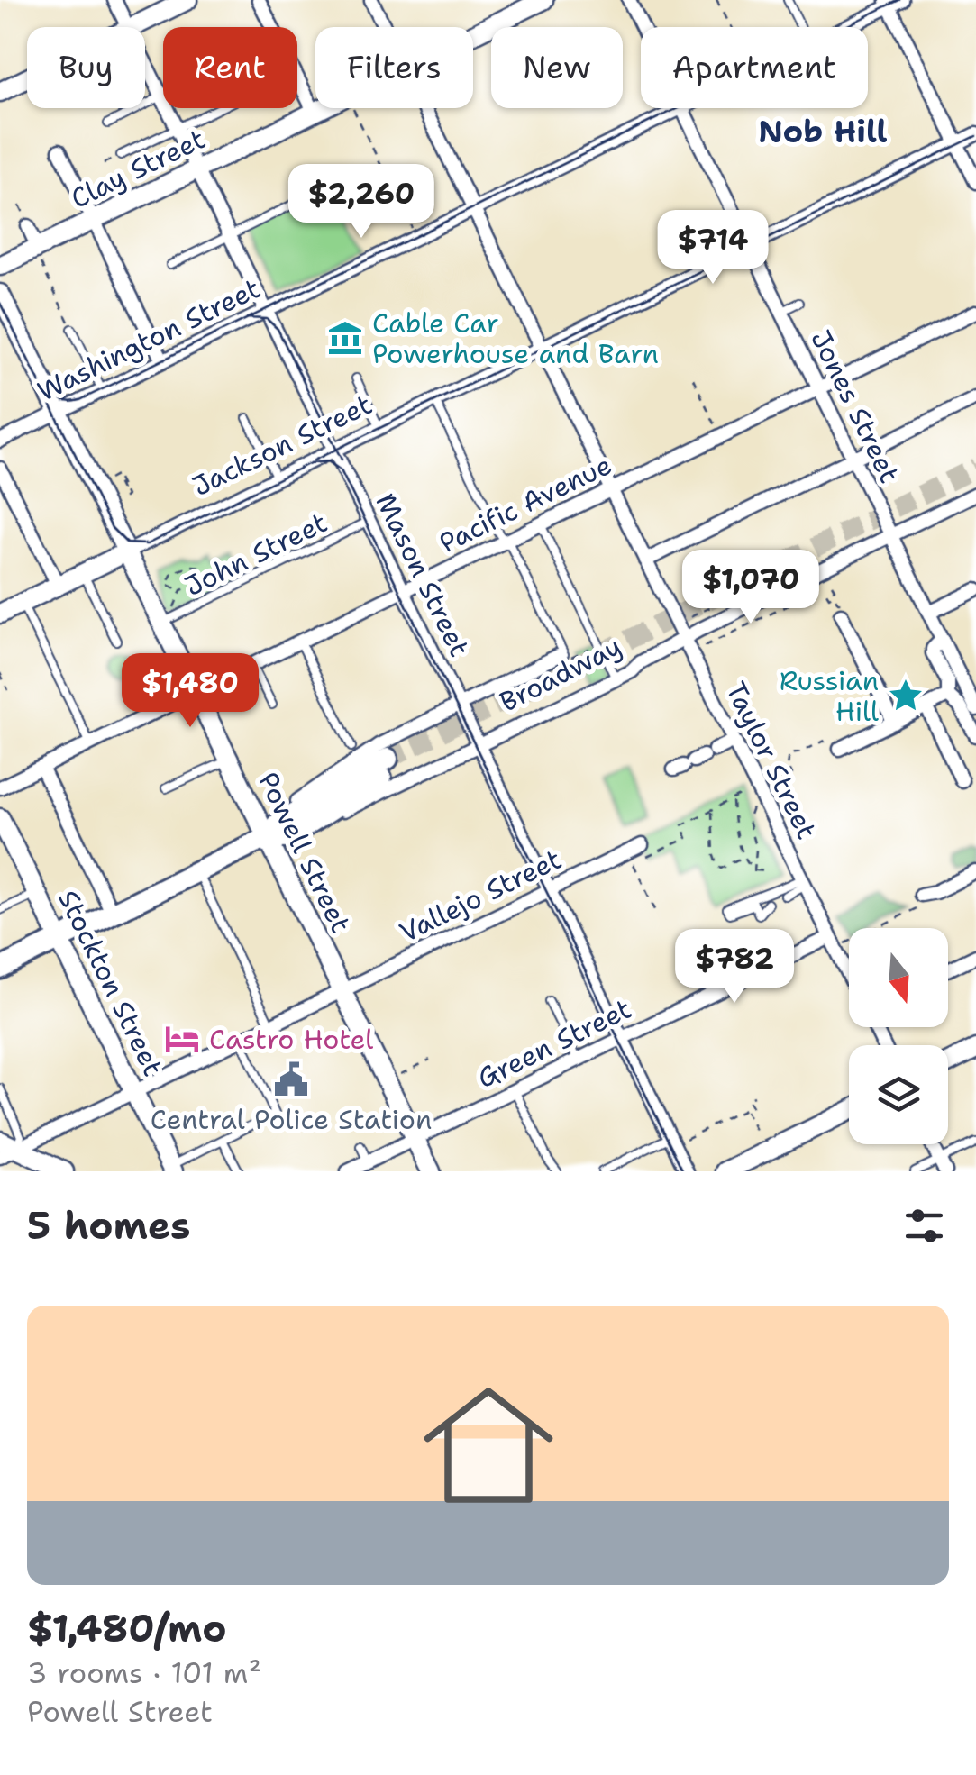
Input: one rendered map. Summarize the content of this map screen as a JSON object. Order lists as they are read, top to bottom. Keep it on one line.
{"streets":{"main road":["Broadway"],"street":["Clay Street","Washington Street","Jones Street","Jackson Street","Pacific Avenue","Mason Street","Taylor Street","Powell Street","Vallejo Street","Stockton Street","Green Street"],"lane":["John Street"]},"crossings":[["Clay Street","Mason Street"],["Washington Street","Jones Street"],["Washington Street","Mason Street"],["Washington Street","Taylor Street"],["Washington Street","Powell Street"],["Jones Street","Jackson Street"],["Jones Street","Pacific Avenue"],["Jones Street","Broadway"],["Jackson Street","Mason Street"],["Jackson Street","Taylor Street"],["Jackson Street","Powell Street"],["Pacific Avenue","Mason Street"],["Pacific Avenue","Taylor Street"],["Pacific Avenue","Powell Street"],["John Street","Mason Street"],["John Street","Powell Street"],["Mason Street","Broadway"],["Mason Street","Vallejo Street"],["Mason Street","Green Street"],["Broadway","Taylor Street"],["Broadway","Powell Street"],["Broadway","Stockton Street"],["Taylor Street","Green Street"],["Powell Street","Vallejo Street"],["Powell Street","Green Street"],["Vallejo Street","Stockton Street"]],"districts":["Nob Hill"],"places":{"museum":["Cable Car Powerhouse and Barn"],"place":["Russian Hill"],"hotel":["Castro Hotel"],"public building":["Central Police Station"]},"north":"bottom","page":{"chip":["Buy","Rent","Filters","New","Apartment"],"price":["$2,260","$714","$1,070","$1,480","$782"],"heading":"5 homes","list":[{"name":"$1,480/mo","note":"3 rooms · 101 m² · Powell Street"}]}}
